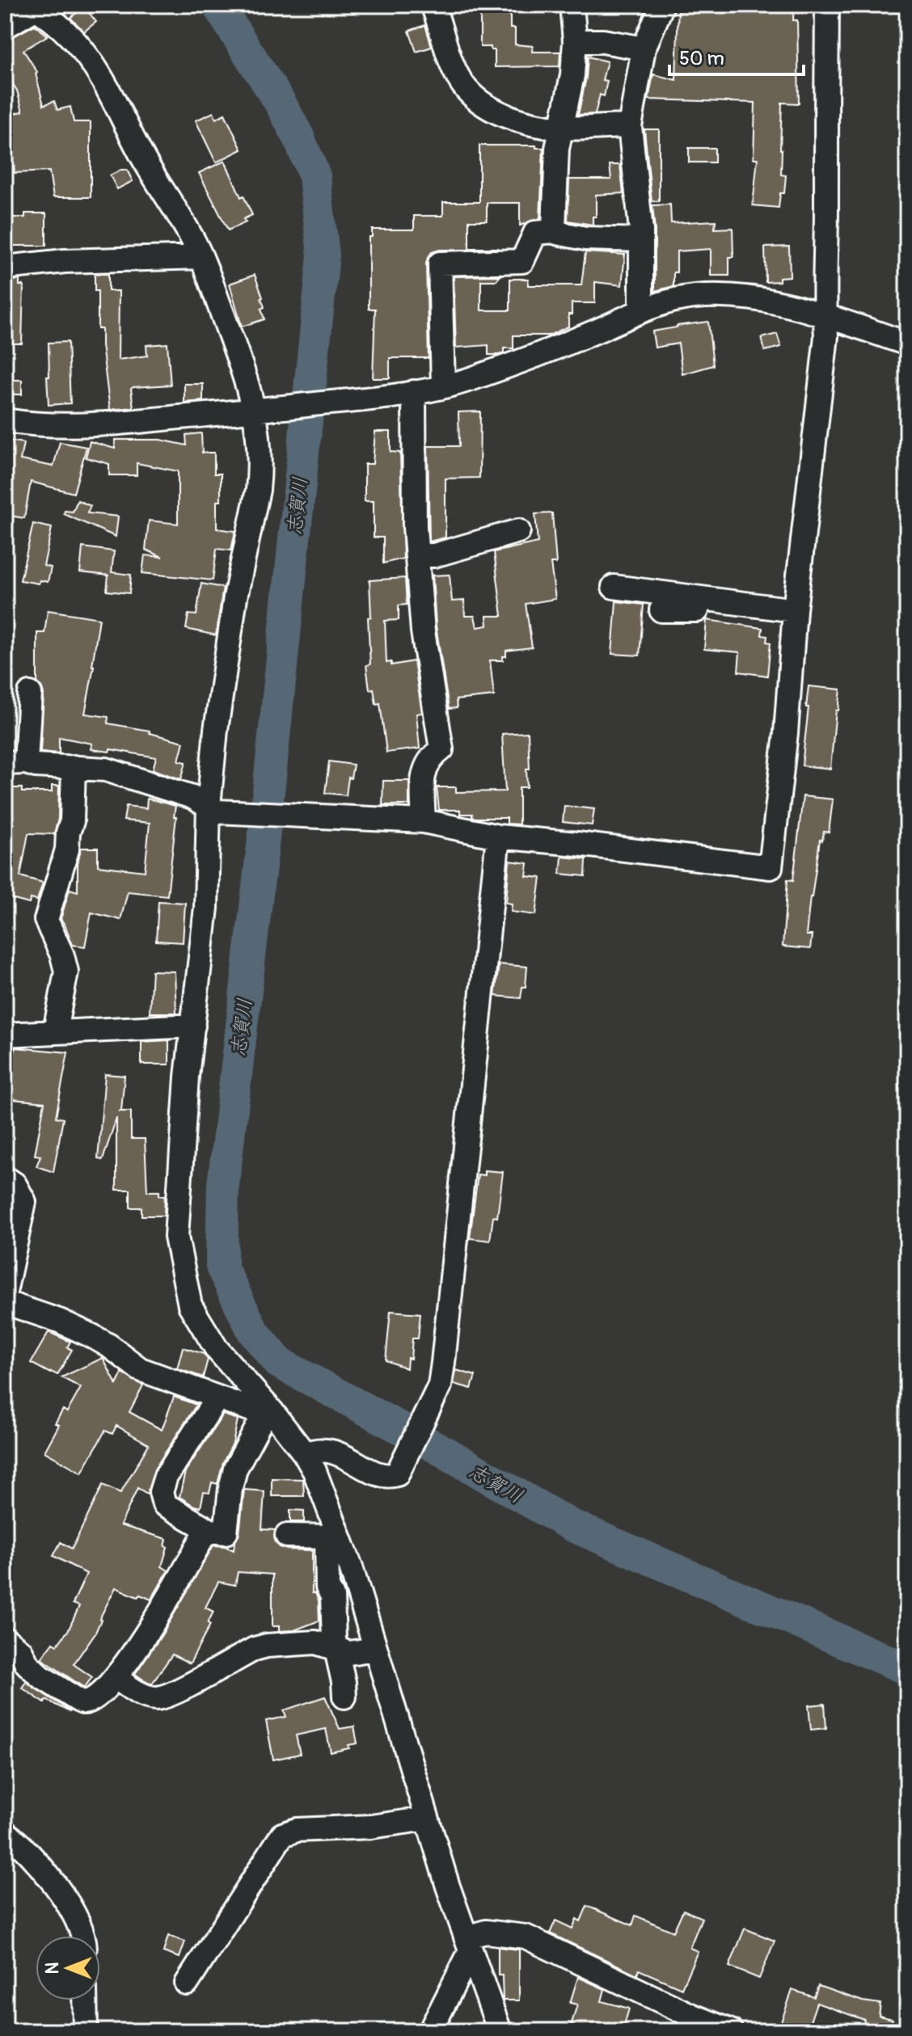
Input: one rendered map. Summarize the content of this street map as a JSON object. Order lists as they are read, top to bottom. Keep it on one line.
{"water":["志賀川"],"scale_bar":"50 m","north":"left"}
